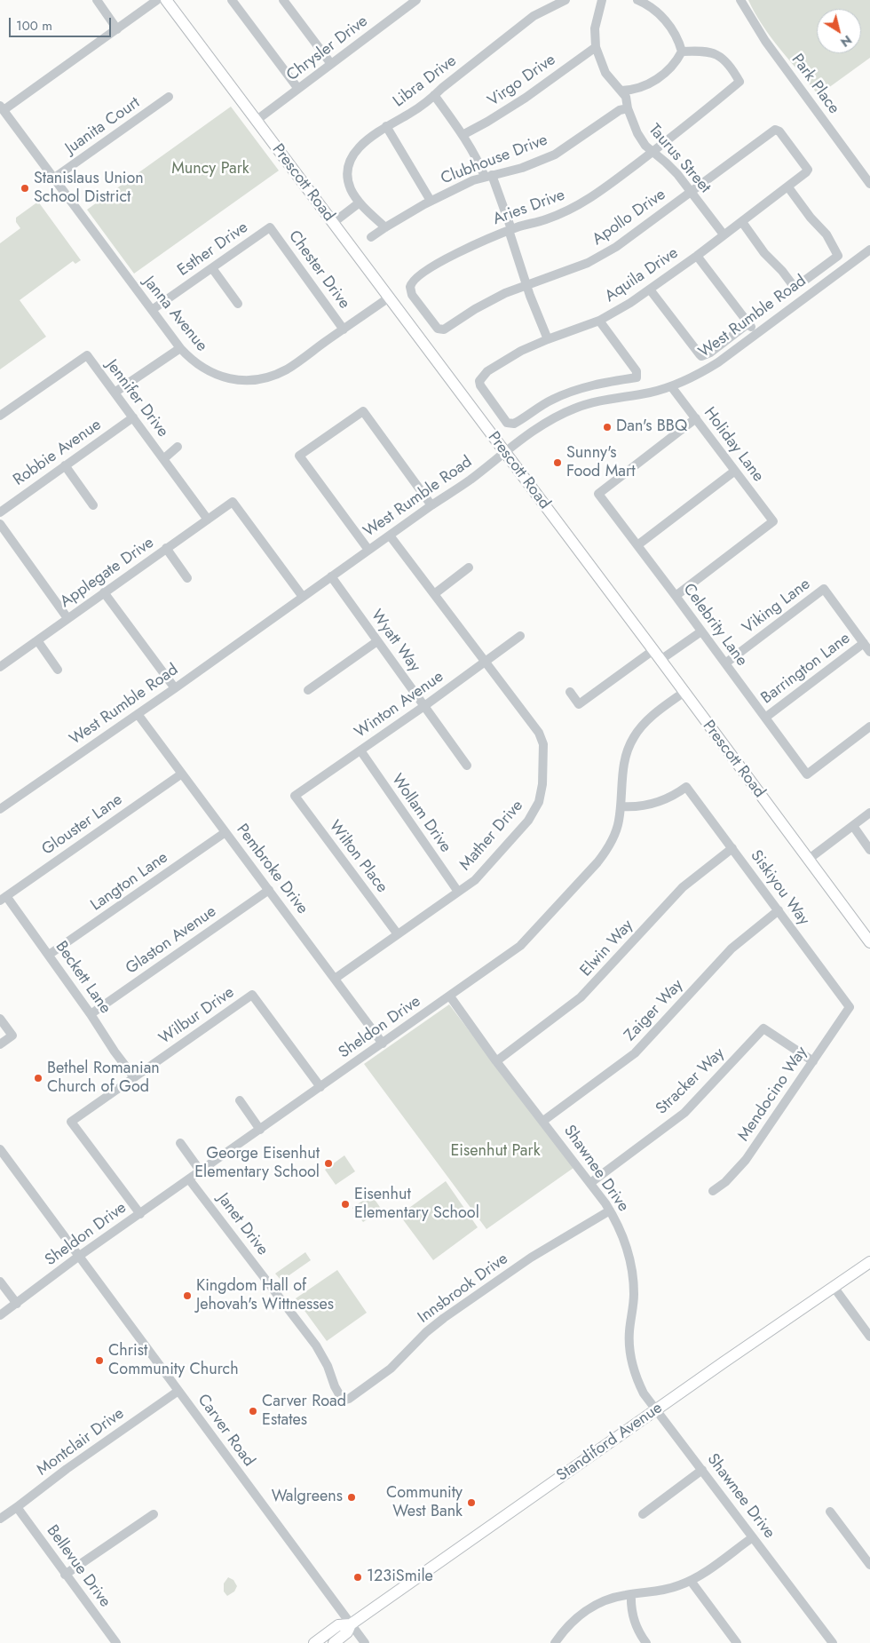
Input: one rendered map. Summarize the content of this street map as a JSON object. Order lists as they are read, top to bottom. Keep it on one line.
{"streets":{"main road":["Prescott Road","Standiford Avenue"],"street":["Chrysler Drive","Virgo Drive","Libra Drive","Park Place","Juanita Court","Taurus Street","Clubhouse Drive","Aries Drive","Apollo Drive","Esther Drive","Chester Drive","Aquila Drive","Janna Avenue","West Rumble Road","Jennifer Drive","Holiday Lane","Robbie Avenue","Applegate Drive","Viking Lane","Celebrity Lane","Wyatt Way","Barrington Lane","Winton Avenue","Wollam Drive","Glouster Lane","Mather Drive","Wilton Place","Pembroke Drive","Langton Lane","Siskiyou Way","Glaston Avenue","Elwin Way","Beckett Lane","Zaiger Way","Wilbur Drive","Sheldon Drive","Stracker Way","Mendocino Way","Shawnee Drive","Janet Drive","Innsbrook Drive","Carver Road","Montclair Drive","Bellevue Drive"]},"crossings":[["Chrysler Drive","Prescott Road"],["Virgo Drive","Taurus Street"],["Libra Drive","Clubhouse Drive"],["Juanita Court","Janna Avenue"],["Taurus Street","Clubhouse Drive"],["Taurus Street","Aries Drive"],["Taurus Street","Apollo Drive"],["Taurus Street","Aquila Drive"],["Prescott Road","Janna Avenue"],["Prescott Road","West Rumble Road"],["Prescott Road","Sheldon Drive"],["Aries Drive","Apollo Drive"],["Apollo Drive","Aquila Drive"],["Esther Drive","Chester Drive"],["Esther Drive","Janna Avenue"],["Chester Drive","Janna Avenue"],["West Rumble Road","Holiday Lane"],["West Rumble Road","Applegate Drive"],["West Rumble Road","Wyatt Way"],["West Rumble Road","Mather Drive"],["West Rumble Road","Pembroke Drive"],["Jennifer Drive","Robbie Avenue"],["Jennifer Drive","Applegate Drive"],["Holiday Lane","Celebrity Lane"],["Viking Lane","Celebrity Lane"],["Viking Lane","Barrington Lane"],["Celebrity Lane","Barrington Lane"],["Wyatt Way","Winton Avenue"],["Winton Avenue","Wollam Drive"],["Winton Avenue","Mather Drive"],["Winton Avenue","Wilton Place"],["Wollam Drive","Mather Drive"],["Glouster Lane","Pembroke Drive"],["Glouster Lane","Beckett Lane"],["Mather Drive","Wilton Place"],["Mather Drive","Pembroke Drive"],["Pembroke Drive","Langton Lane"],["Pembroke Drive","Glaston Avenue"],["Pembroke Drive","Sheldon Drive"],["Langton Lane","Beckett Lane"],["Siskiyou Way","Elwin Way"],["Siskiyou Way","Zaiger Way"],["Siskiyou Way","Sheldon Drive"],["Siskiyou Way","Mendocino Way"],["Glaston Avenue","Beckett Lane"],["Elwin Way","Shawnee Drive"],["Beckett Lane","Wilbur Drive"],["Zaiger Way","Shawnee Drive"],["Wilbur Drive","Sheldon Drive"],["Sheldon Drive","Shawnee Drive"],["Sheldon Drive","Janet Drive"],["Sheldon Drive","Carver Road"],["Stracker Way","Mendocino Way"],["Stracker Way","Shawnee Drive"],["Shawnee Drive","Innsbrook Drive"],["Shawnee Drive","Standiford Avenue"],["Janet Drive","Innsbrook Drive"],["Carver Road","Montclair Drive"],["Carver Road","Standiford Avenue"],["Montclair Drive","Bellevue Drive"]],"parks":["Muncy Park","Eisenhut Park"],"places":["Stanislaus Union School District","Dan's BBQ","Sunny's Food Mart","Bethel Romanian Church of God","George Eisenhut Elementary School","Eisenhut Elementary School","Kingdom Hall of Jehovah's Wittnesses","Christ Community Church","Carver Road Estates","Walgreens","Community West Bank","123iSmile"],"scale_bar":"100 m","north":"bottom right"}
